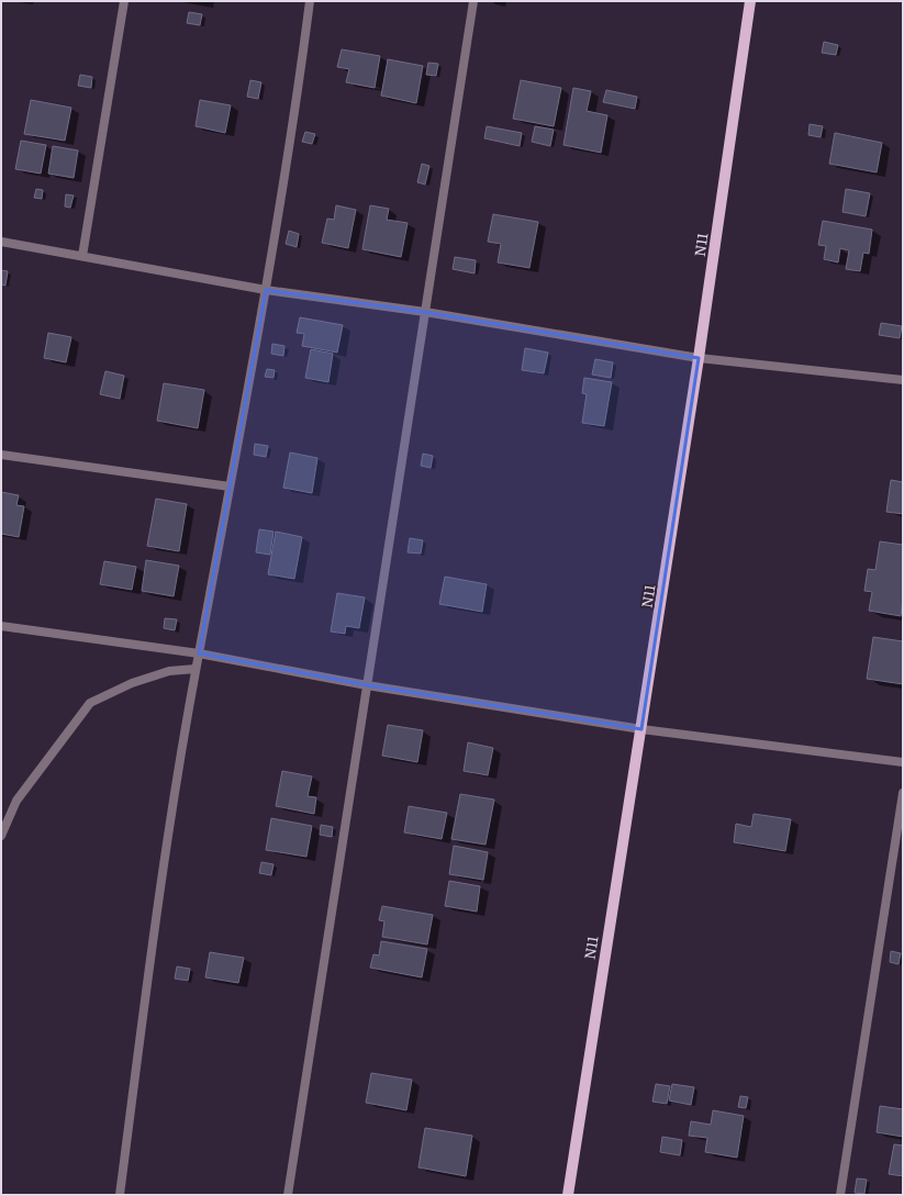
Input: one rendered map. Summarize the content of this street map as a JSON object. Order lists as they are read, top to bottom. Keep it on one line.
{"streets":{"main road":["N11"]}}
